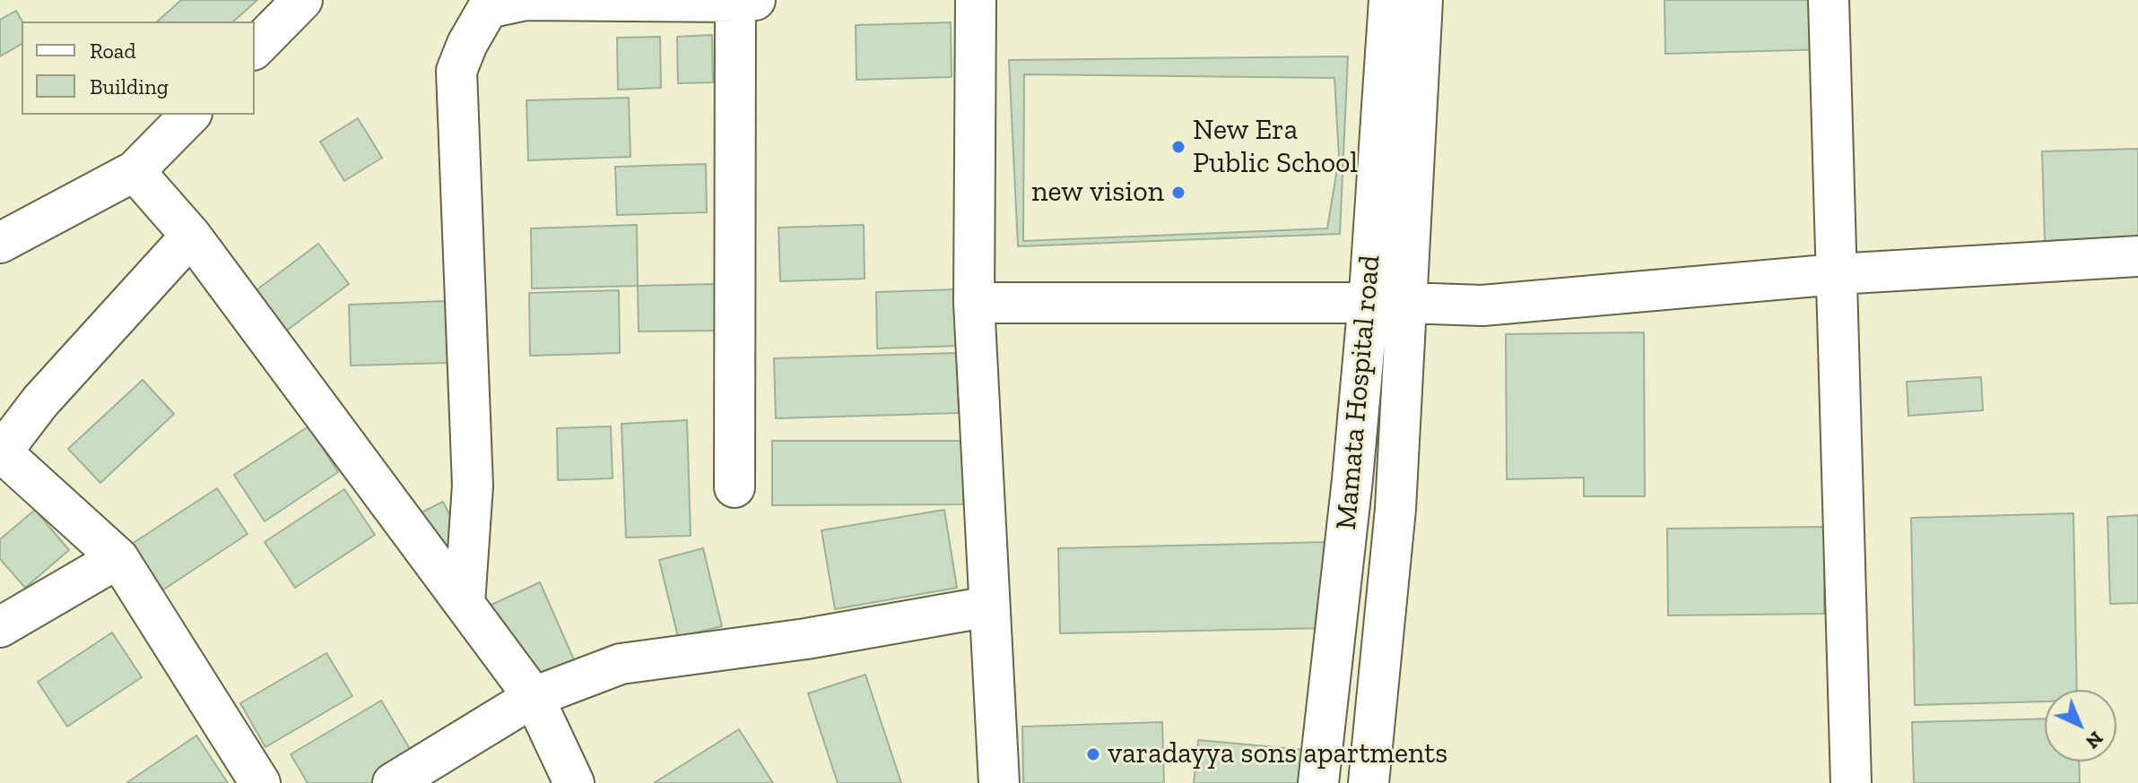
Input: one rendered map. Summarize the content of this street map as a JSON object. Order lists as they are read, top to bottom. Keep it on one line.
{"streets":{"street":["Mamata Hospital road"]},"places":["New Era Public School","new vision","varadayya sons apartments"],"legend":["Road","Building"],"north":"bottom right"}
